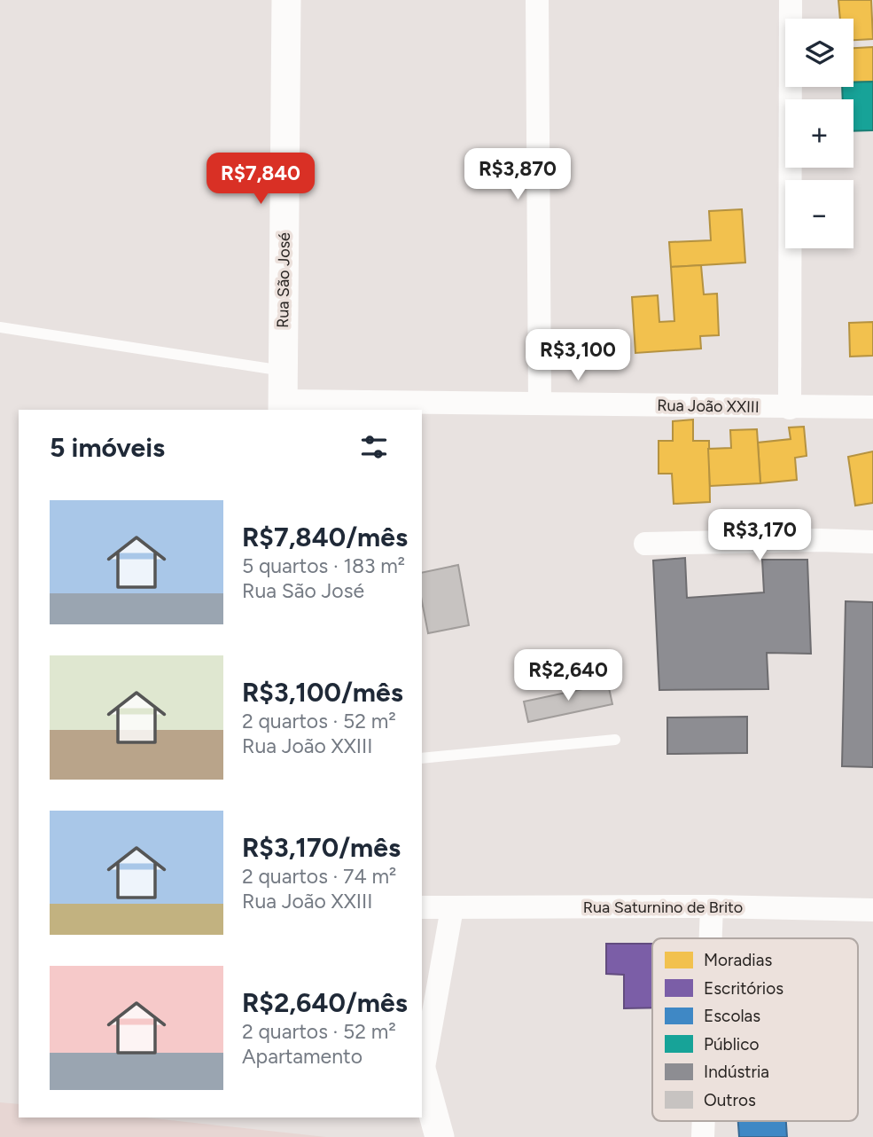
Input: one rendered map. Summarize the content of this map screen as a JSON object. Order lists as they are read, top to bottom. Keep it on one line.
{"streets":{"street":["Rua São José","Rua João XXIII","Rua Saturnino de Brito"]},"crossings":[["Rua São José","Rua João XXIII"]],"legend":["Moradias","Escritórios","Escolas","Público","Indústria","Outros"],"page":{"map_buttons":["+","−"],"price":["R$3,870","R$7,840","R$3,100","R$3,170","R$2,640"],"heading":"5 imóveis","list":[{"name":"R$7,840/mês","note":"5 quartos · 183 m² · Rua São José"},{"name":"R$3,100/mês","note":"2 quartos · 52 m² · Rua João XXIII"},{"name":"R$3,170/mês","note":"2 quartos · 74 m² · Rua João XXIII"},{"name":"R$2,640/mês","note":"2 quartos · 52 m² · Apartamento"}]}}
